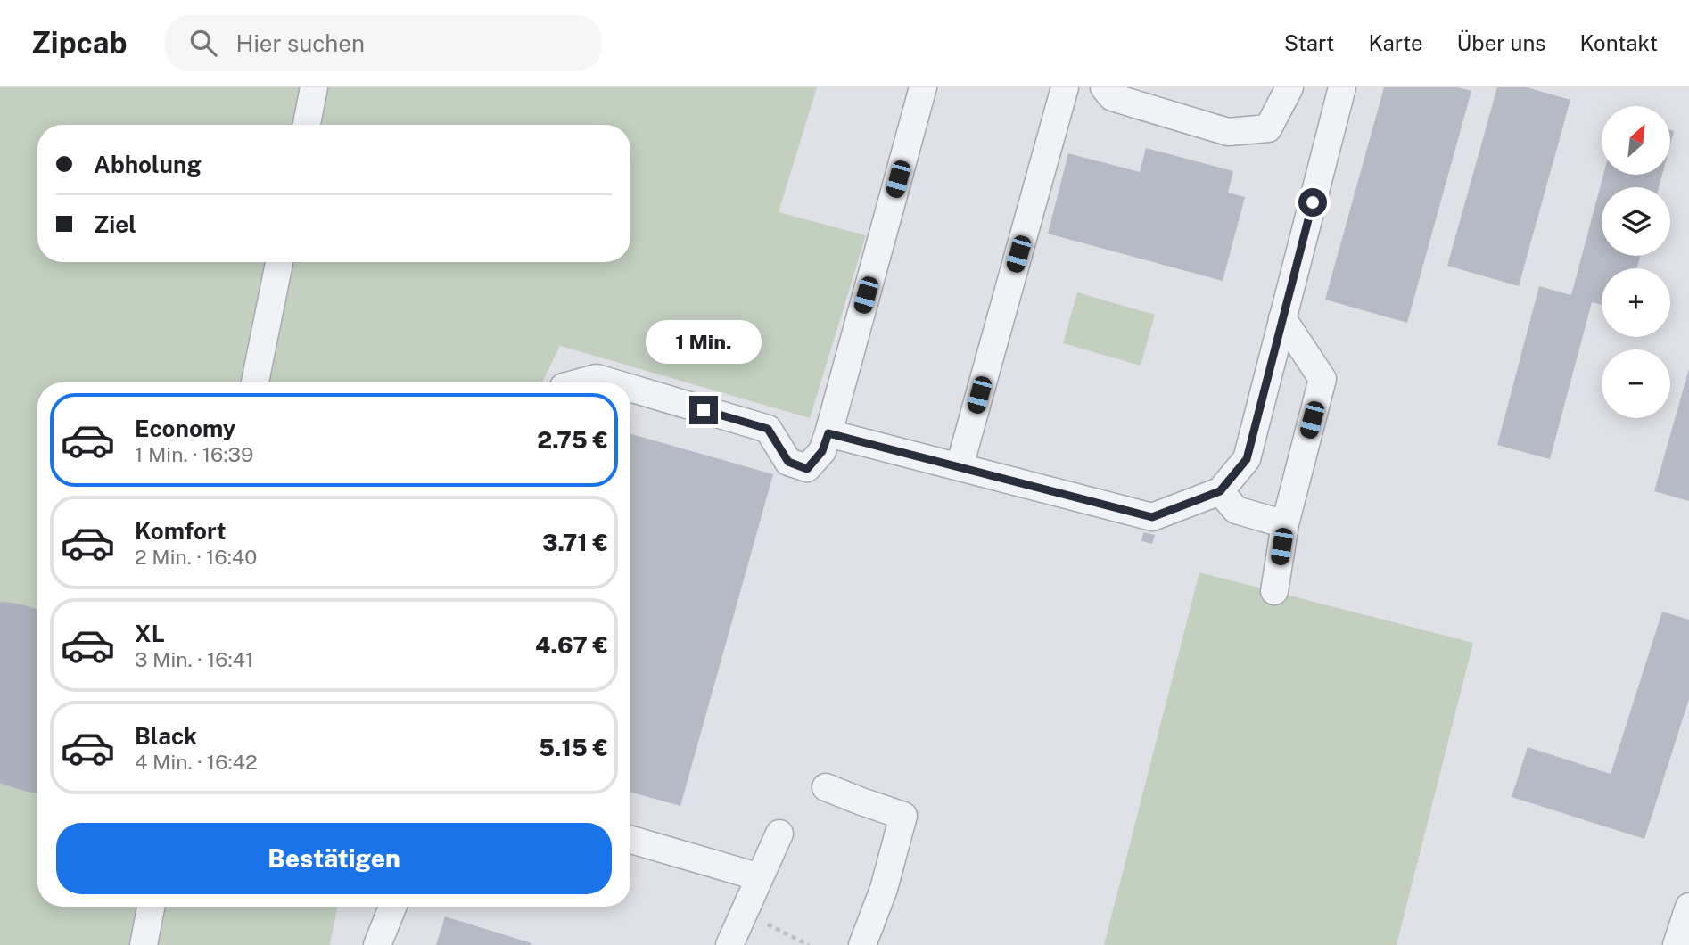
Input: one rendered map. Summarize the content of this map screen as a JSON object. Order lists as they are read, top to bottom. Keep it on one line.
{"north":"top right","page":{"header":"Zipcab","search":"Hier suchen","nav":["Start","Karte","Über uns","Kontakt"],"map_buttons":["+","−"],"banner":["Abholung","Ziel"],"bubble":"1 Min.","list":[{"name":"Economy","note":"1 Min. · 16:39","value":"2.75 €"},{"name":"Komfort","note":"2 Min. · 16:40","value":"3.71 €"},{"name":"XL","note":"3 Min. · 16:41","value":"4.67 €"},{"name":"Black","note":"4 Min. · 16:42","value":"5.15 €"}],"buttons":"Bestätigen"}}
